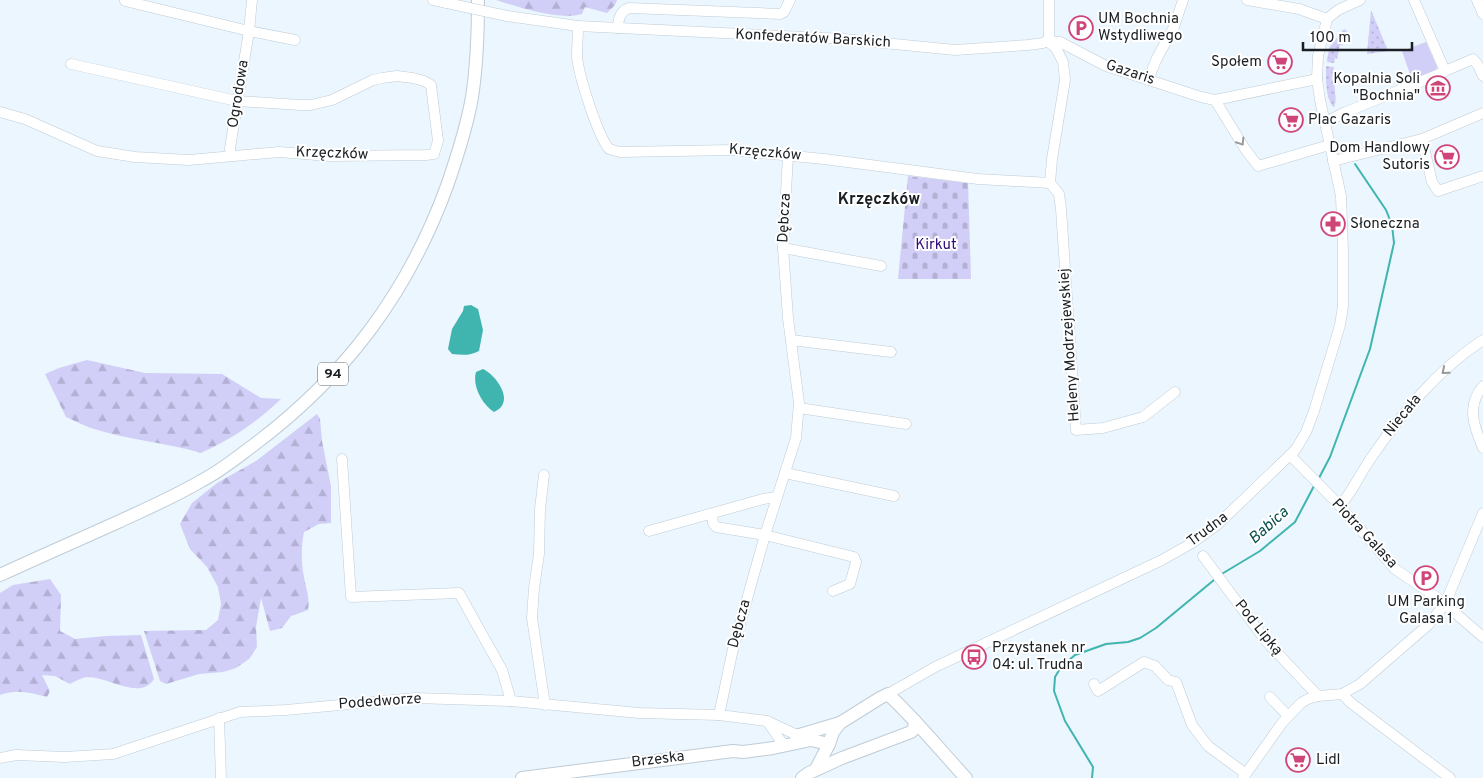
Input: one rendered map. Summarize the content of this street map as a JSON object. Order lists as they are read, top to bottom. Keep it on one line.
{"streets":{"main road":["94","Trudna","Brzeska"],"street":["Konfederatów Barskich","Gazaris","Ogrodowa","Krzęczków","Dębcza","Heleny Modrzejewskiej","Niecała","Piotra Galasa","Pod Lipką","Podedworze"]},"crossings":[["Konfederatów Barskich","Gazaris"],["Konfederatów Barskich","Krzęczków"],["Ogrodowa","Krzęczków"],["Krzęczków","Dębcza"],["Krzęczków","Heleny Modrzejewskiej"],["Dębcza","Podedworze"],["Niecała","Piotra Galasa"],["Trudna","Piotra Galasa"],["Trudna","Brzeska"],["Podedworze","Brzeska"]],"one_way":["Niecała"],"districts":["Krzęczków"],"water":["Babica"],"parks":["Kirkut"],"places":{"parking":["UM Bochnia Wstydliwego","UM Parking Galasa 1"],"supermarket":["Społem","Plac Gazaris","Dom Handlowy Sutoris","Lidl"],"museum":["Kopalnia Soli \"Bochnia\""],"pharmacy":["Słoneczna"],"bus stop":["Przystanek nr 04: ul. Trudna"]},"scale_bar":"100 m"}
